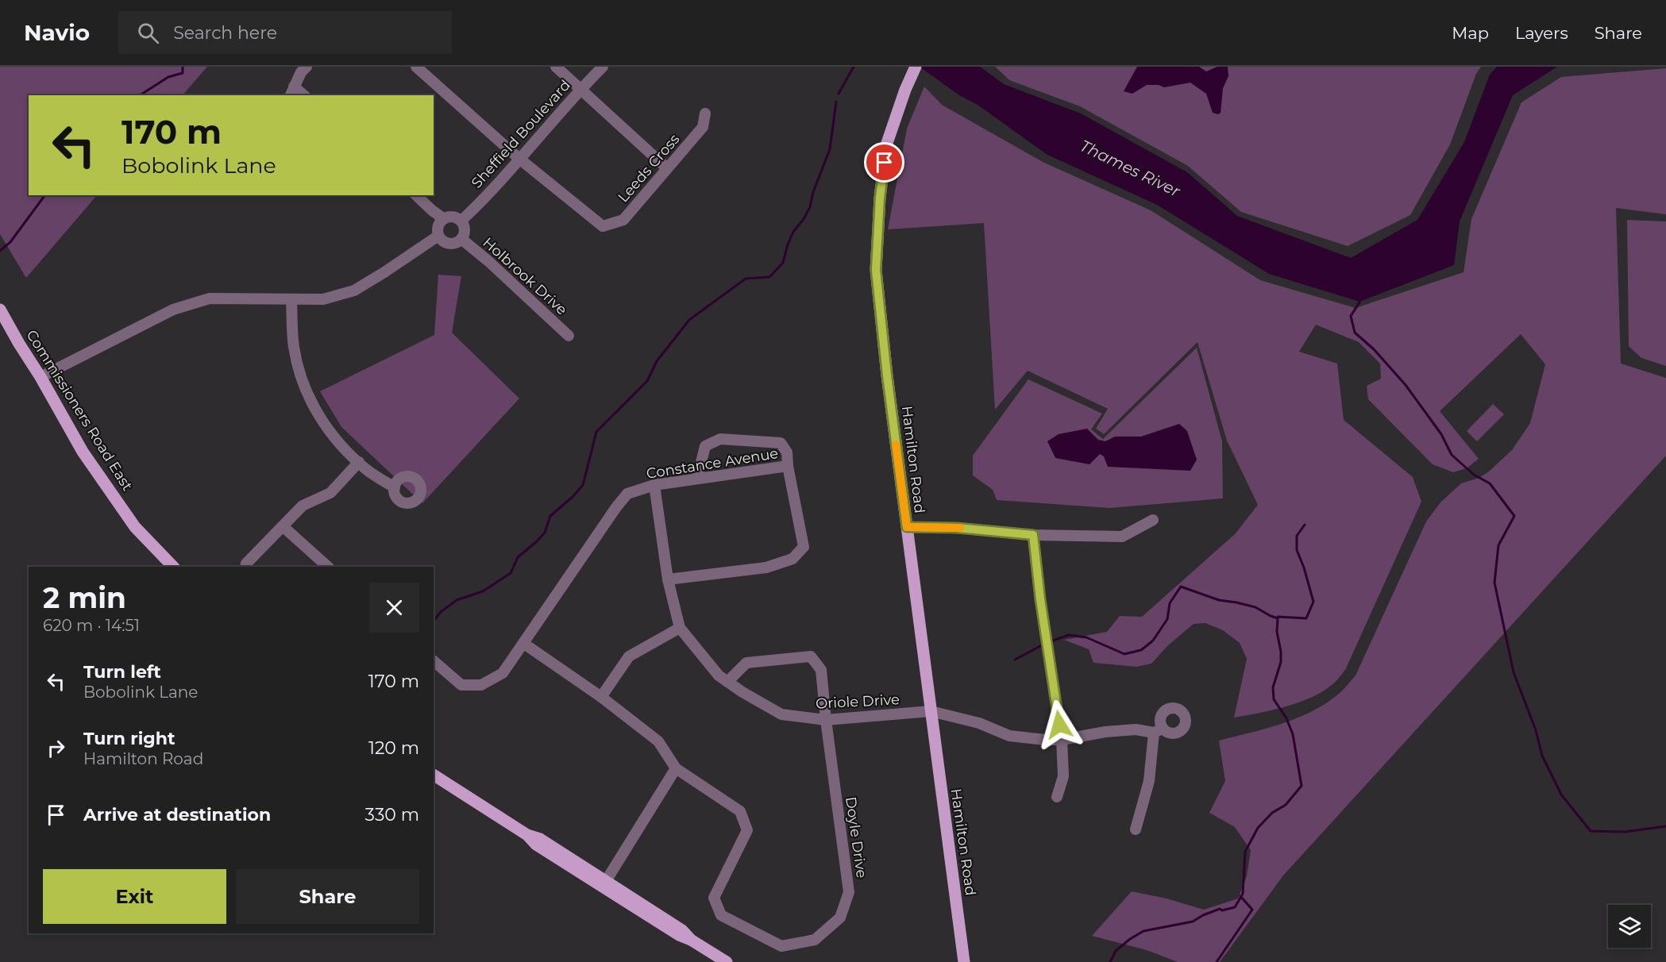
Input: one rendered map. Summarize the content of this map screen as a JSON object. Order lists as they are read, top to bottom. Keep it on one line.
{"streets":{"main road":["Commissioners Road East","Hamilton Road"],"street":["Sheffield Boulevard","Leeds Cross","Holbrook Drive","Constance Avenue","Oriole Drive","Doyle Drive"]},"crossings":[["Sheffield Boulevard","Leeds Cross"],["Sheffield Boulevard","Holbrook Drive"],["Hamilton Road","Oriole Drive"],["Constance Avenue","Oriole Drive"],["Constance Avenue","Doyle Drive"],["Oriole Drive","Doyle Drive"]],"water":["Thames River"],"page":{"header":"Navio","search":"Search here","nav":["Map","Layers","Share"],"turn":["170 m","Bobolink Lane"],"heading":["2 min","620 m · 14:51"],"list":[{"name":"Turn left","note":"Bobolink Lane","value":"170 m"},{"name":"Turn right","note":"Hamilton Road","value":"120 m"},{"name":"Arrive at destination","value":"330 m"}],"buttons":["Exit","Share"]}}
